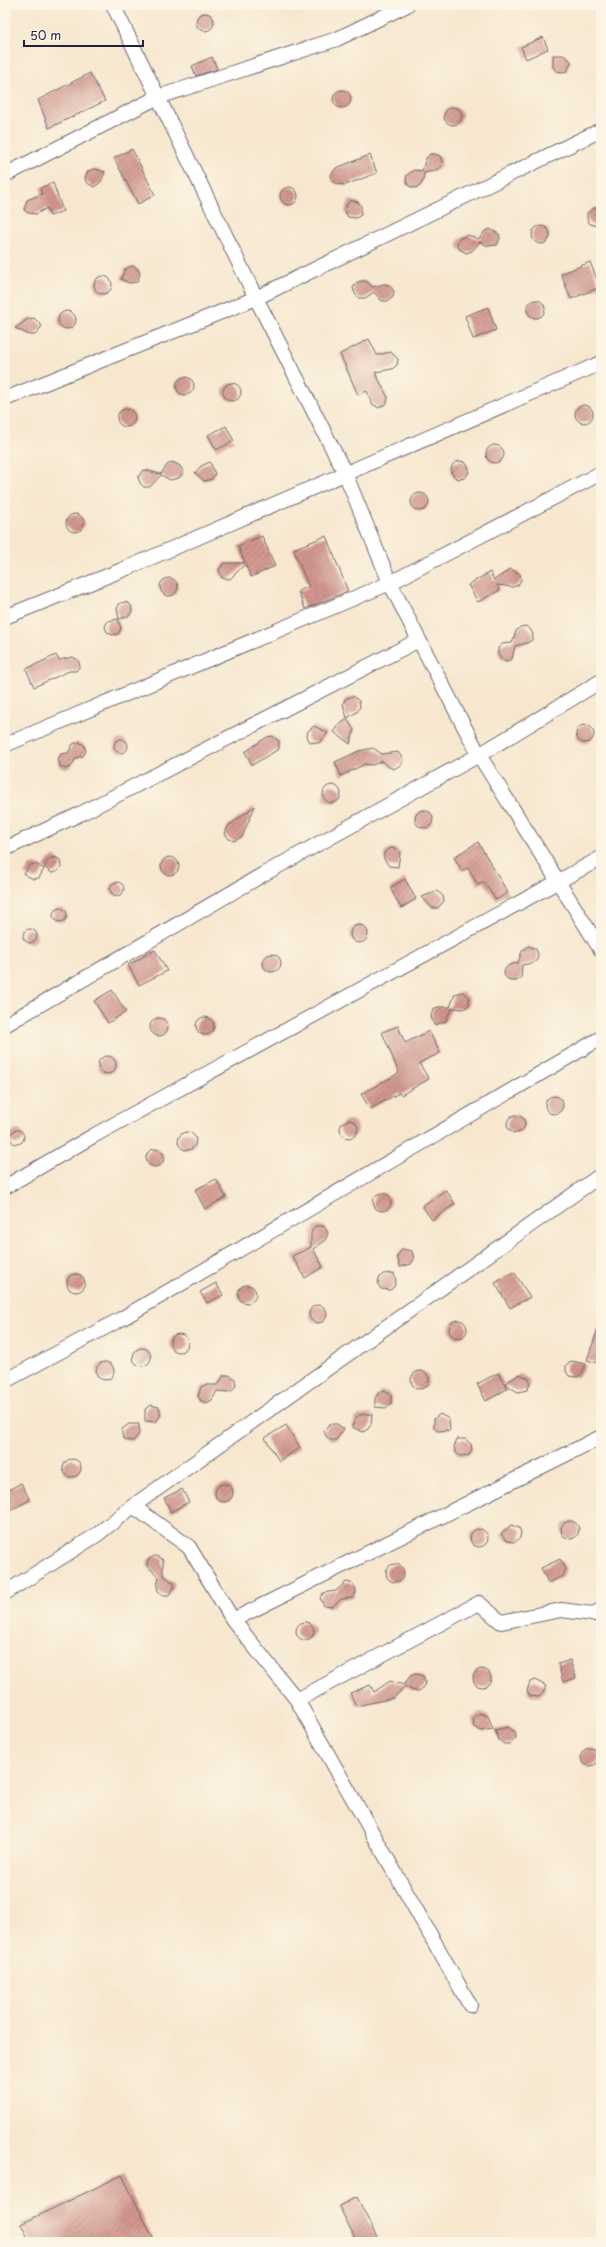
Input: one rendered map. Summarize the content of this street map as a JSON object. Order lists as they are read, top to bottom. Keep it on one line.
{"scale_bar":"50 m"}
